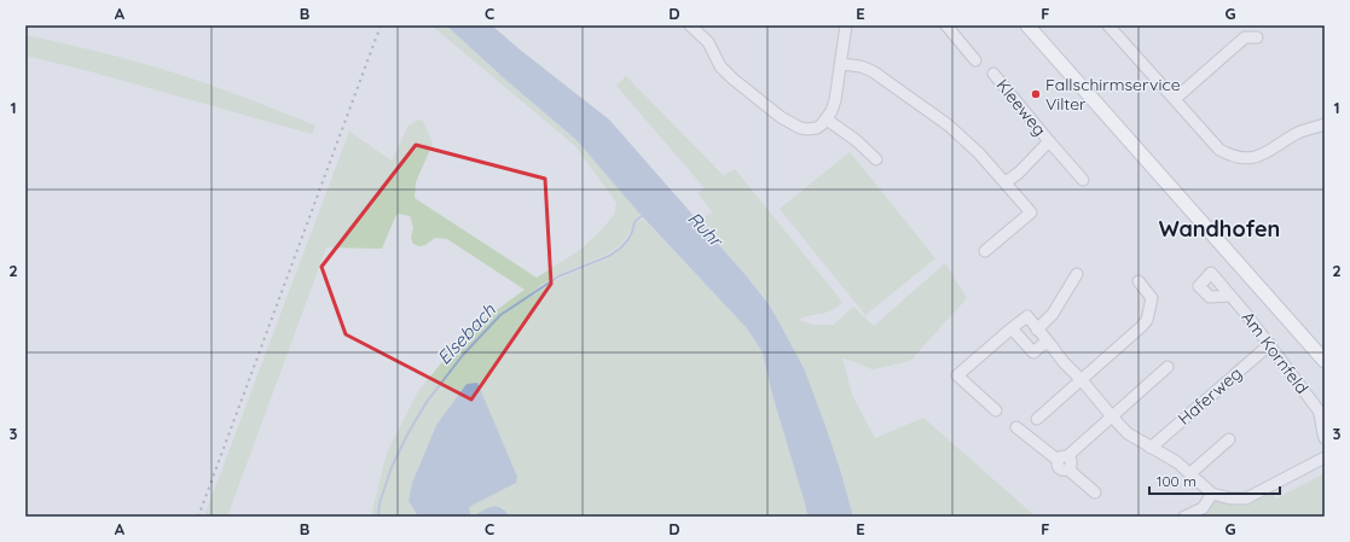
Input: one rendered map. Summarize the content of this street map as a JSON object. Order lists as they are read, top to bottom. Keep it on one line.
{"streets":{"street":["Kleeweg","Am Kornfeld","Haferweg"]},"crossings":[["Am Kornfeld","Haferweg"]],"districts":["Wandhofen"],"water":["Ruhr","Elsebach"],"places":["Fallschirmservice Vilter"],"scale_bar":"100 m","grid":{"columns":["A","B","C","D","E","F","G"],"rows":["1","2","3"]}}
